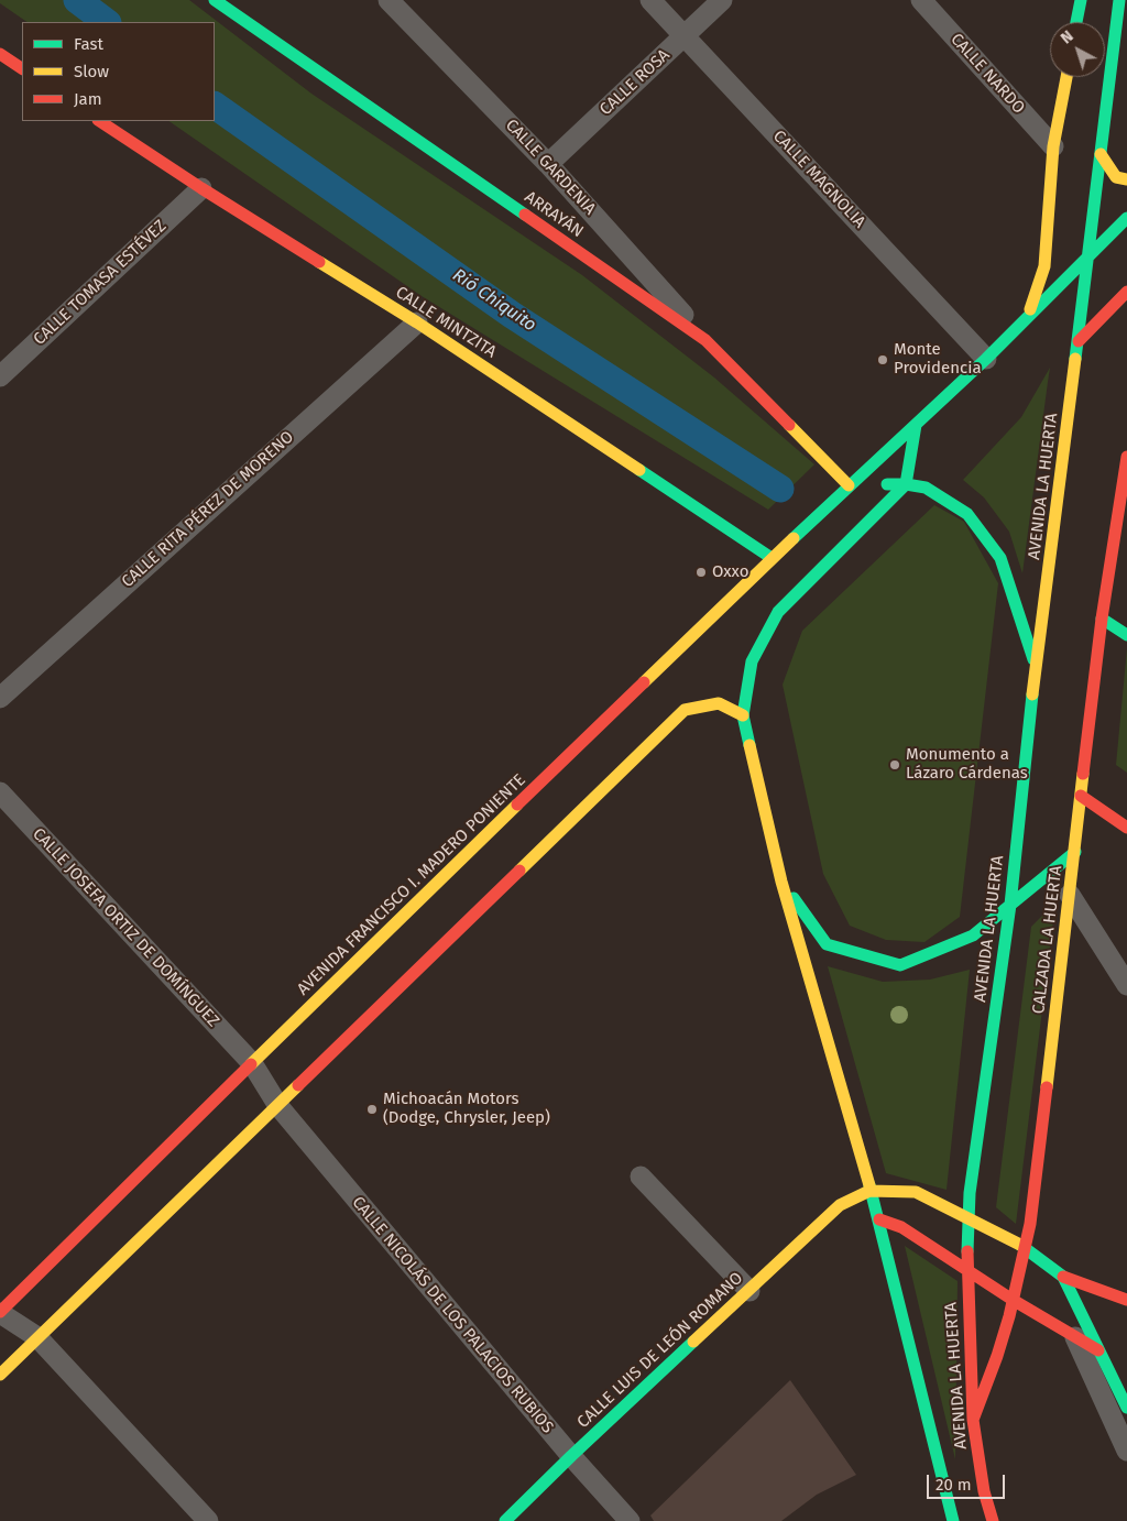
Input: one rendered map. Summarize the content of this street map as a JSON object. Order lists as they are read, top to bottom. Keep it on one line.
{"streets":{"main road":["ARRAYÁN","CALLE MINTZITA","AVENIDA LA HUERTA","AVENIDA FRANCISCO I. MADERO PONIENTE","CALZADA LA HUERTA","CALLE LUIS DE LEÓN ROMANO"],"street":["CALLE NARDO","CALLE ROSA","CALLE GARDENIA","CALLE MAGNOLIA","CALLE TOMASA ESTÉVEZ","CALLE RITA PÉREZ DE MORENO","CALLE JOSEFA ORTIZ DE DOMÍNGUEZ","CALLE NICOLÁS DE LOS PALACIOS RUBIOS"]},"crossings":[["CALLE ROSA","CALLE GARDENIA"],["CALLE ROSA","CALLE MAGNOLIA"],["CALLE GARDENIA","ARRAYÁN"],["CALLE MAGNOLIA","AVENIDA FRANCISCO I. MADERO PONIENTE"],["ARRAYÁN","AVENIDA FRANCISCO I. MADERO PONIENTE"],["CALLE TOMASA ESTÉVEZ","CALLE MINTZITA"],["CALLE MINTZITA","CALLE RITA PÉREZ DE MORENO"],["CALLE MINTZITA","AVENIDA FRANCISCO I. MADERO PONIENTE"],["AVENIDA LA HUERTA","AVENIDA FRANCISCO I. MADERO PONIENTE"],["AVENIDA LA HUERTA","CALZADA LA HUERTA"],["AVENIDA LA HUERTA","CALLE LUIS DE LEÓN ROMANO"],["AVENIDA FRANCISCO I. MADERO PONIENTE","CALLE JOSEFA ORTIZ DE DOMÍNGUEZ"],["CALLE JOSEFA ORTIZ DE DOMÍNGUEZ","CALLE NICOLÁS DE LOS PALACIOS RUBIOS"],["CALLE NICOLÁS DE LOS PALACIOS RUBIOS","CALLE LUIS DE LEÓN ROMANO"]],"water":["Rió Chiquito"],"places":["Monte Providencia","Oxxo","Monumento a Lázaro Cárdenas","Michoacán Motors (Dodge, Chrysler, Jeep)"],"legend":["Fast","Slow","Jam"],"scale_bar":"20 m","north":"top left"}
